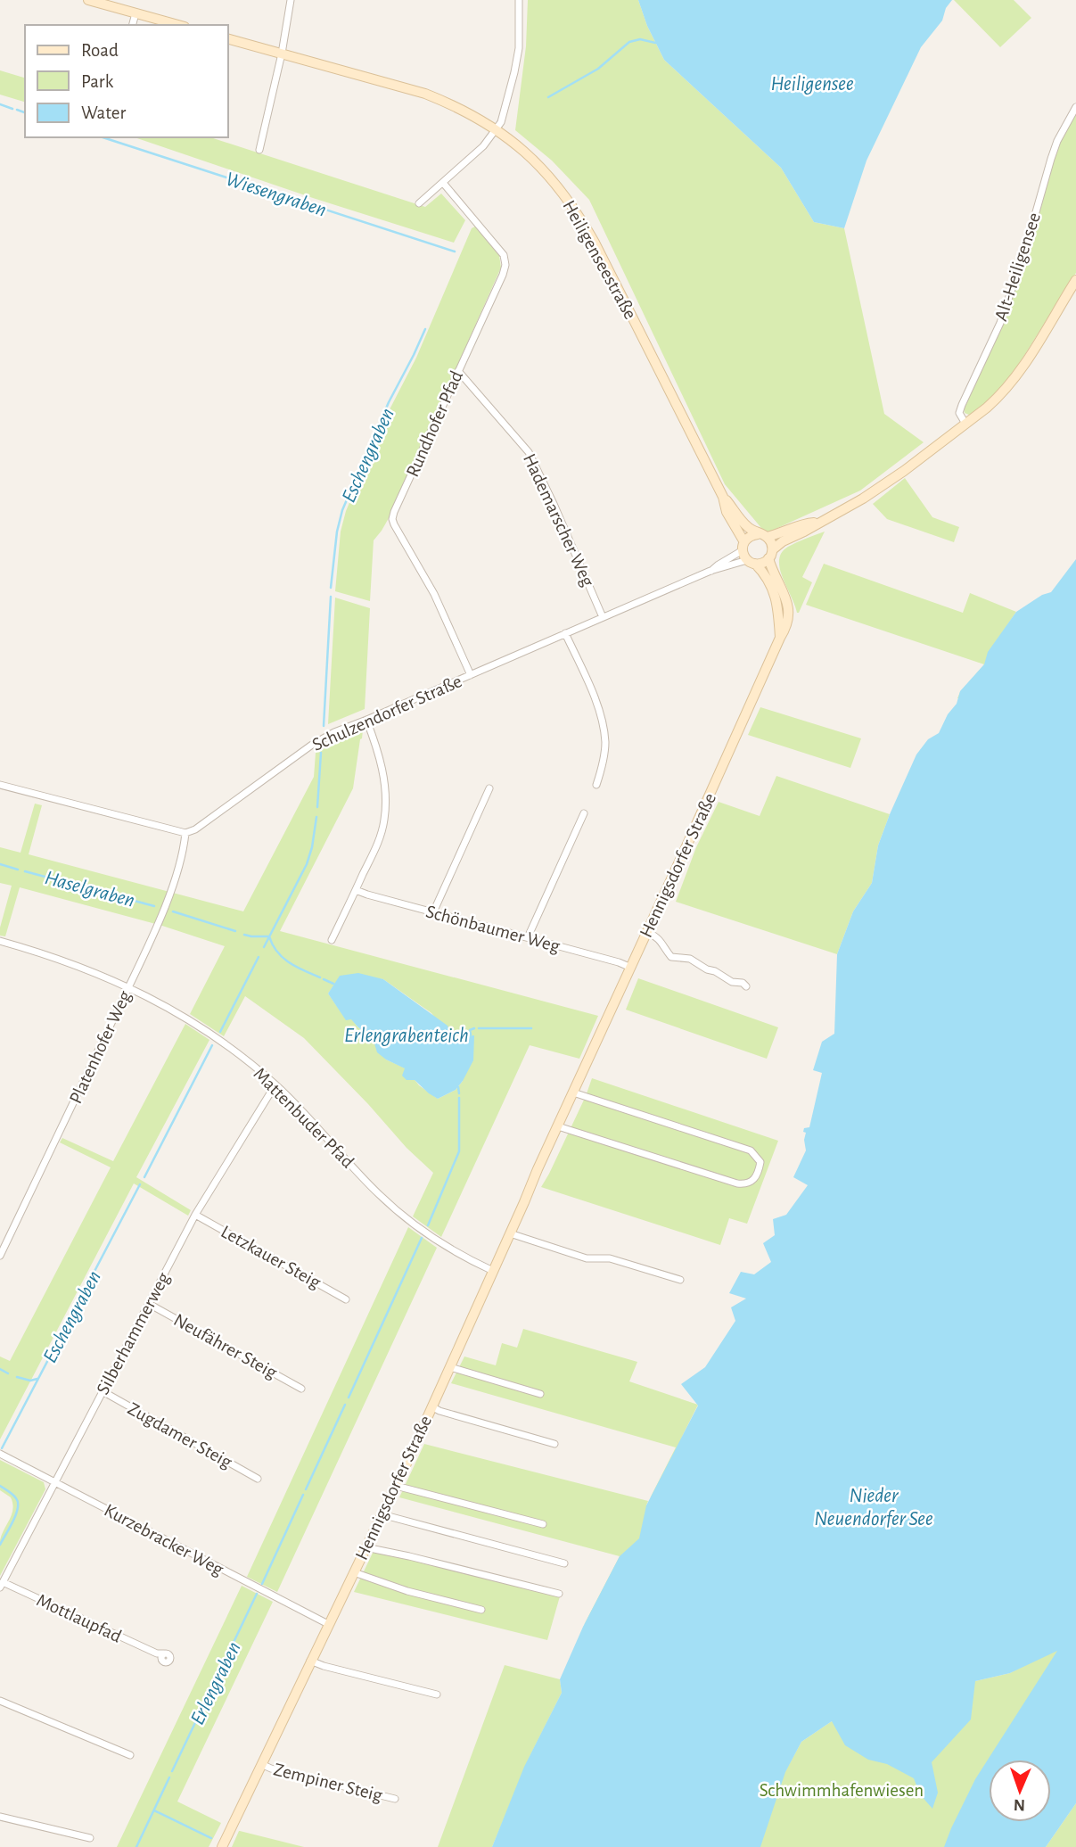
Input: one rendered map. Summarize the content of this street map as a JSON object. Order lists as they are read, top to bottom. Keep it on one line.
{"streets":{"main road":["Heiligenseestraße","Hennigsdorfer Straße"],"street":["Alt-Heiligensee","Rundhofer Pfad","Hademarscher Weg","Schulzendorfer Straße","Schönbaumer Weg","Platenhofer Weg","Mattenbuder Pfad","Letzkauer Steig","Silberhammerweg","Neufährer Steig","Zugdamer Steig","Kurzebracker Weg","Mottlaupfad","Zempiner Steig"]},"crossings":[["Heiligenseestraße","Schulzendorfer Straße"],["Heiligenseestraße","Hennigsdorfer Straße"],["Rundhofer Pfad","Hademarscher Weg"],["Rundhofer Pfad","Schulzendorfer Straße"],["Hademarscher Weg","Schulzendorfer Straße"],["Schulzendorfer Straße","Hennigsdorfer Straße"],["Schulzendorfer Straße","Platenhofer Weg"],["Hennigsdorfer Straße","Schönbaumer Weg"],["Hennigsdorfer Straße","Mattenbuder Pfad"],["Hennigsdorfer Straße","Kurzebracker Weg"],["Hennigsdorfer Straße","Zempiner Steig"],["Platenhofer Weg","Mattenbuder Pfad"],["Mattenbuder Pfad","Silberhammerweg"],["Letzkauer Steig","Silberhammerweg"],["Silberhammerweg","Neufährer Steig"],["Silberhammerweg","Zugdamer Steig"],["Silberhammerweg","Kurzebracker Weg"],["Silberhammerweg","Mottlaupfad"]],"water":["Heiligensee","Wiesengraben","Eschengraben","Haselgraben","Erlengrabenteich","Nieder Neuendorfer See","Erlengraben"],"parks":["Schwimmhafenwiesen"],"legend":["Road","Park","Water"],"north":"bottom"}
